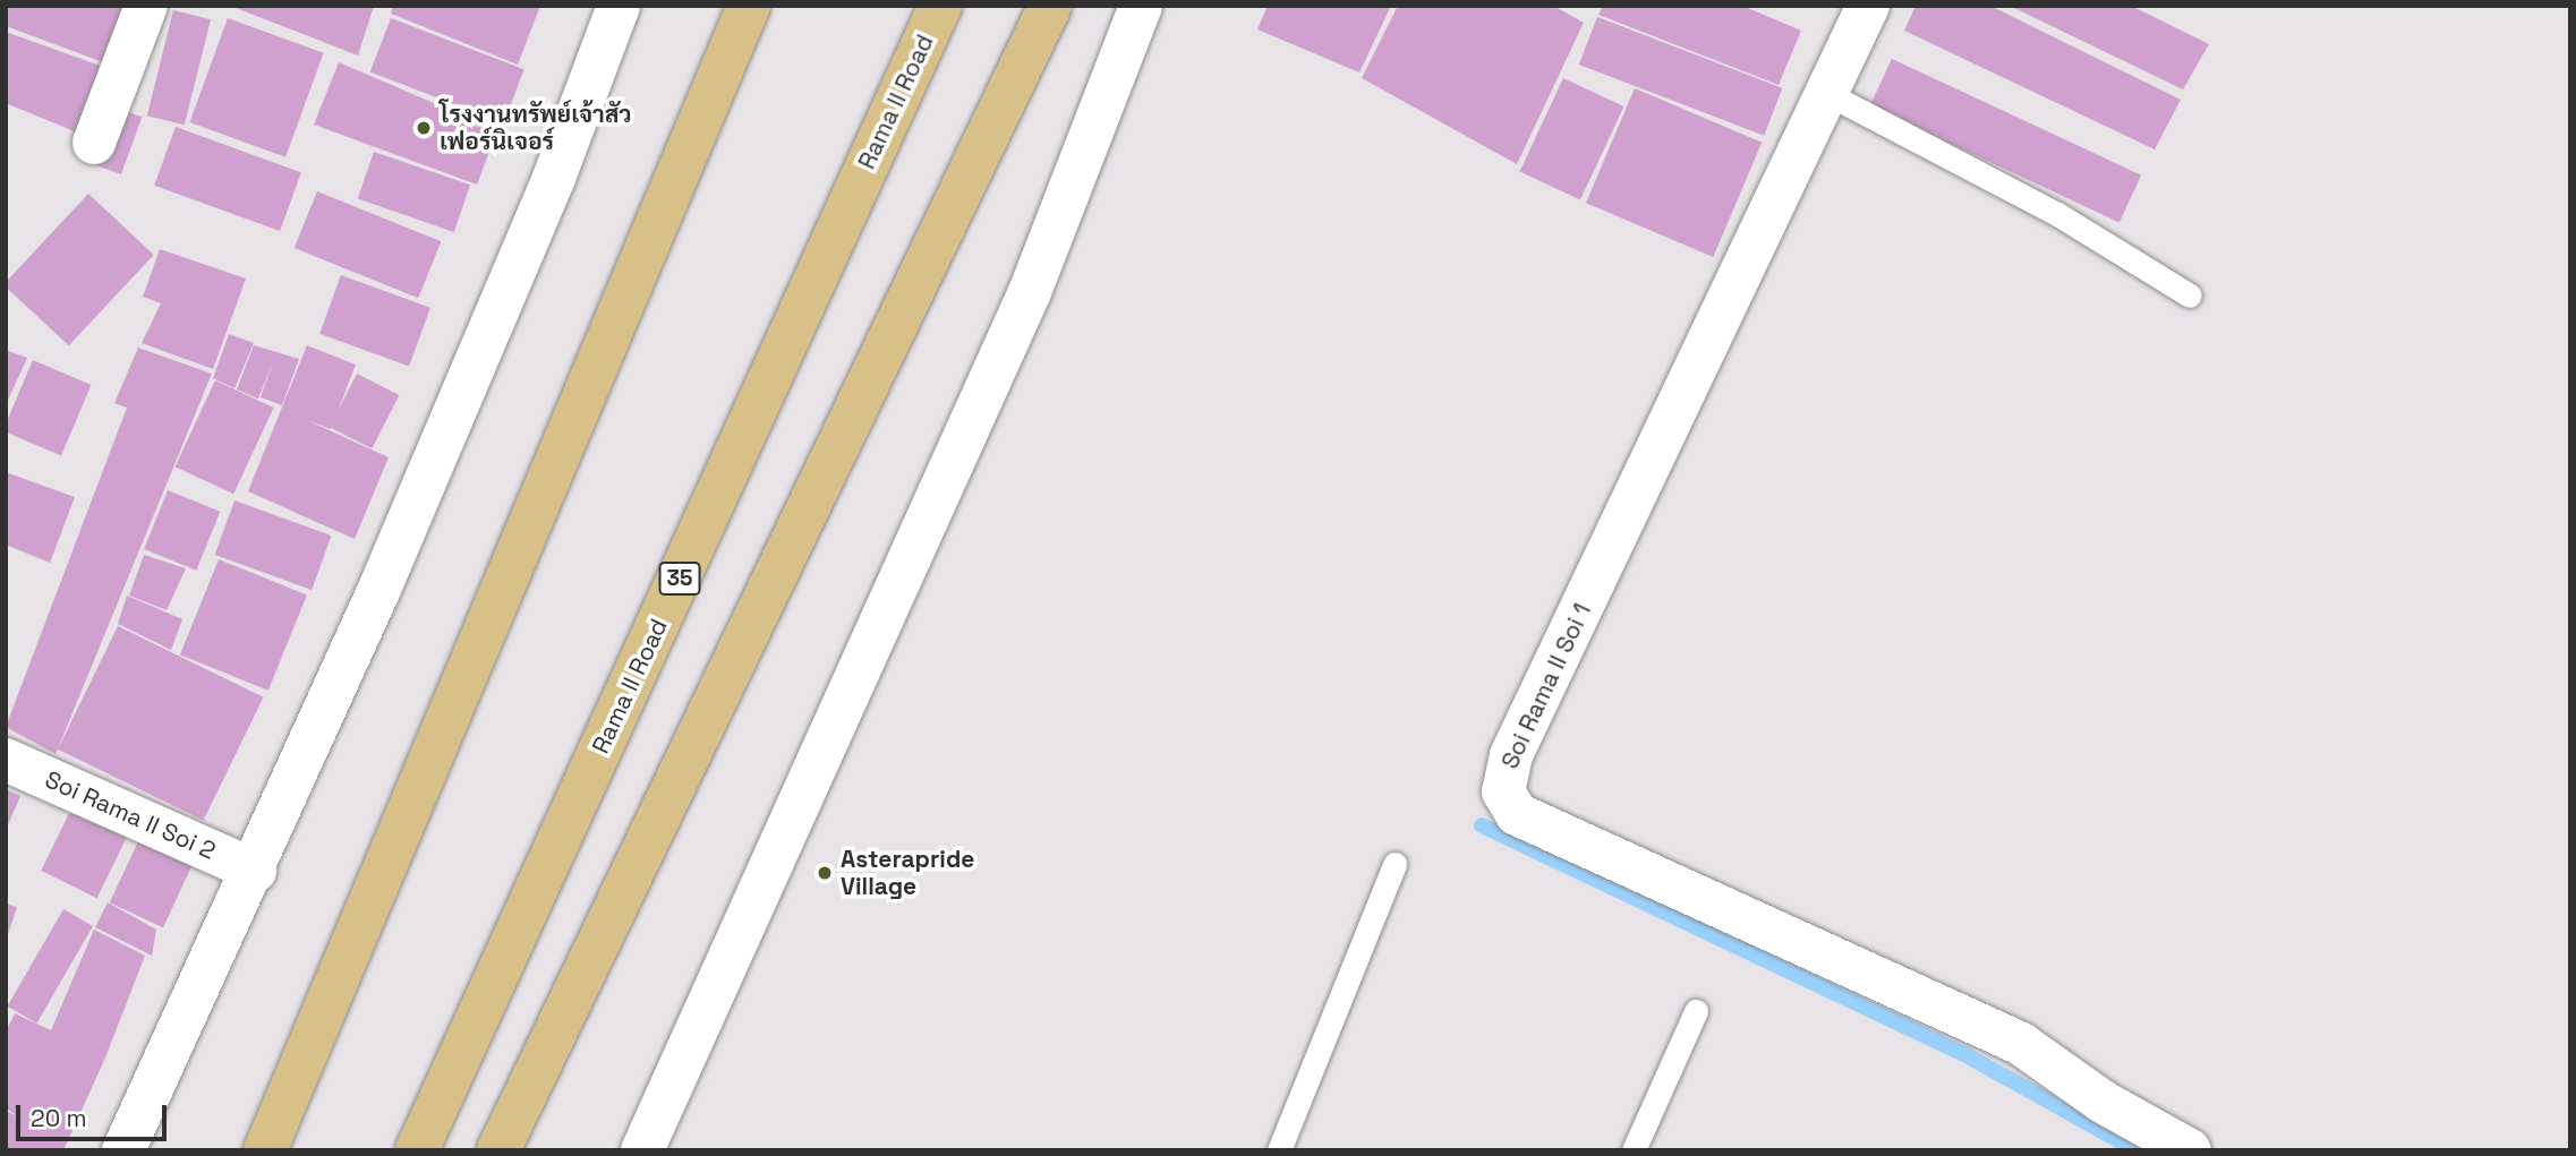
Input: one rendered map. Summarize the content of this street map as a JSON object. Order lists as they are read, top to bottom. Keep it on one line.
{"streets":{"main road":["Rama II Road","35","Soi Rama II Soi 1","Soi Rama II Soi 2"]},"places":["โรงงานทรัพย์เจ้าสัว เฟอร์นิเจอร์","Asterapride Village"],"scale_bar":"20 m"}
